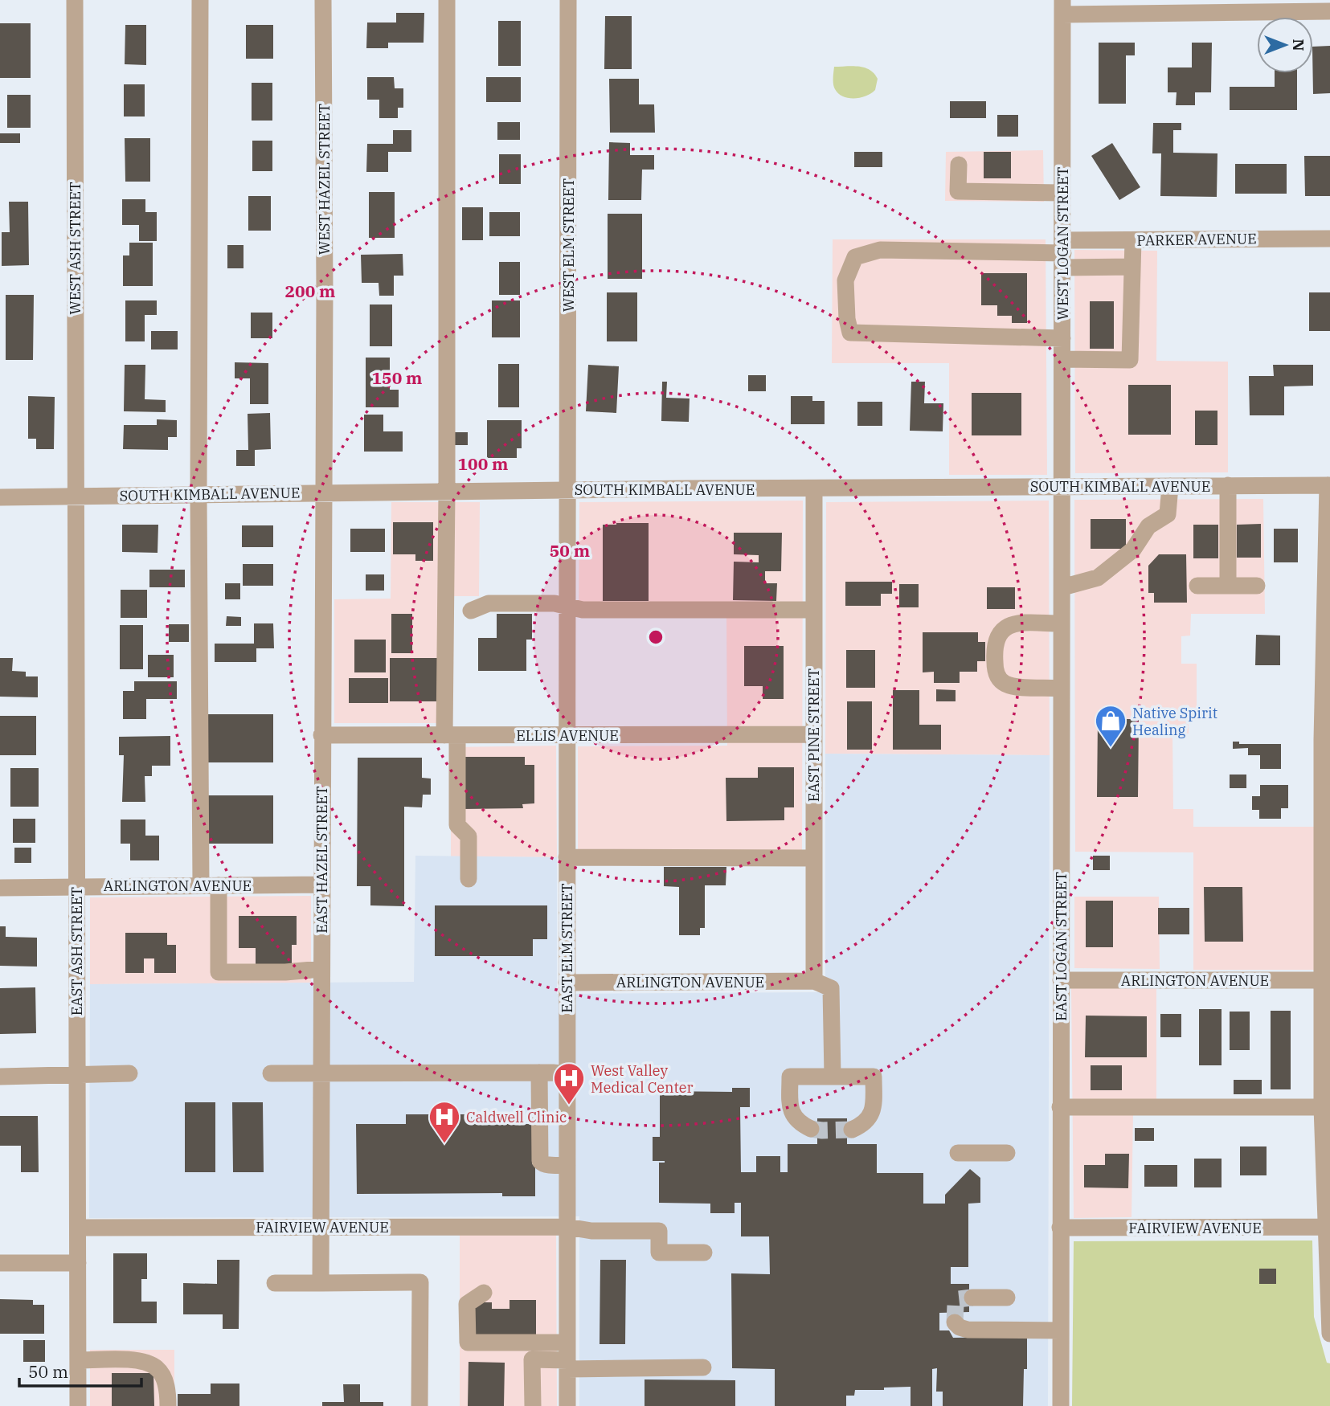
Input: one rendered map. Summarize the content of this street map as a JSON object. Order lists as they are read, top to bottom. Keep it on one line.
{"streets":{"street":["WEST HAZEL STREET","PARKER AVENUE","WEST LOGAN STREET","WEST ELM STREET","WEST ASH STREET","SOUTH KIMBALL AVENUE","ELLIS AVENUE","EAST PINE STREET","EAST HAZEL STREET","ARLINGTON AVENUE","EAST LOGAN STREET","EAST ELM STREET","EAST ASH STREET","FAIRVIEW AVENUE"]},"crossings":[["WEST HAZEL STREET","SOUTH KIMBALL AVENUE"],["WEST HAZEL STREET","EAST HAZEL STREET"],["PARKER AVENUE","WEST LOGAN STREET"],["WEST LOGAN STREET","SOUTH KIMBALL AVENUE"],["WEST LOGAN STREET","EAST LOGAN STREET"],["WEST ELM STREET","SOUTH KIMBALL AVENUE"],["WEST ELM STREET","EAST ELM STREET"],["WEST ASH STREET","SOUTH KIMBALL AVENUE"],["WEST ASH STREET","EAST ASH STREET"],["SOUTH KIMBALL AVENUE","EAST PINE STREET"],["SOUTH KIMBALL AVENUE","EAST HAZEL STREET"],["SOUTH KIMBALL AVENUE","EAST LOGAN STREET"],["SOUTH KIMBALL AVENUE","EAST ELM STREET"],["SOUTH KIMBALL AVENUE","EAST ASH STREET"],["ELLIS AVENUE","EAST PINE STREET"],["ELLIS AVENUE","EAST HAZEL STREET"],["ELLIS AVENUE","EAST ELM STREET"],["EAST PINE STREET","ARLINGTON AVENUE"],["EAST HAZEL STREET","ARLINGTON AVENUE"],["EAST HAZEL STREET","FAIRVIEW AVENUE"],["ARLINGTON AVENUE","EAST LOGAN STREET"],["ARLINGTON AVENUE","EAST ELM STREET"],["ARLINGTON AVENUE","EAST ASH STREET"],["EAST LOGAN STREET","FAIRVIEW AVENUE"],["EAST ELM STREET","FAIRVIEW AVENUE"],["EAST ASH STREET","FAIRVIEW AVENUE"]],"places":{"shop":["Native Spirit Healing"],"hospital":["West Valley Medical Center","Caldwell Clinic"]},"scale_bar":"50 m","north":"right","rings":["200 m","150 m","100 m","50 m"]}
